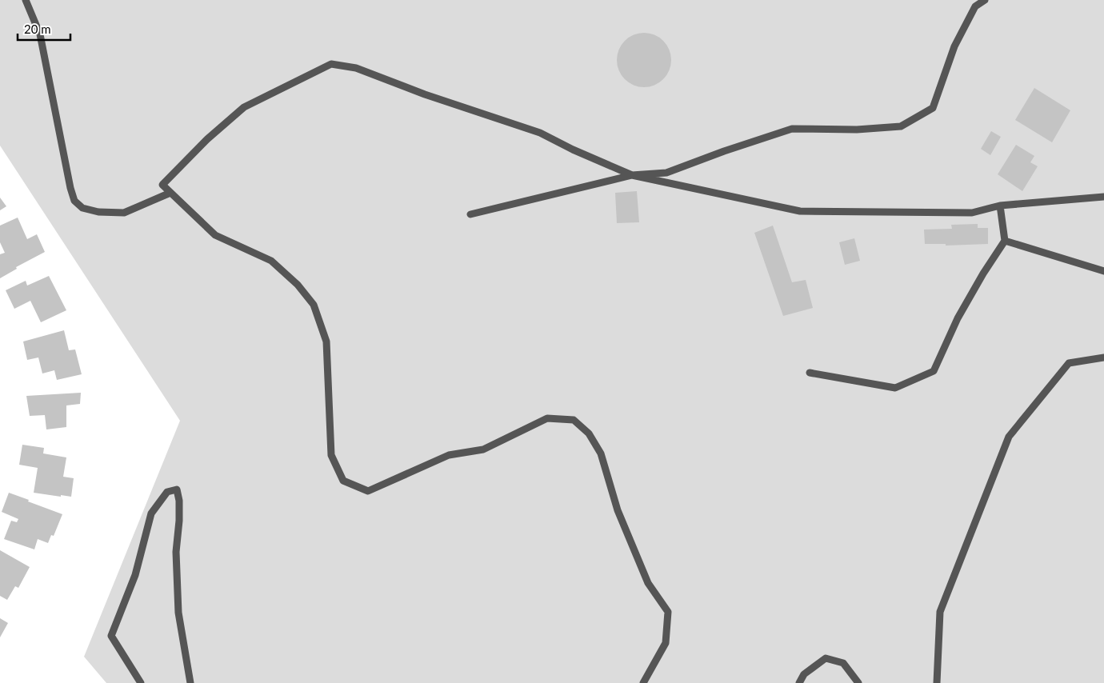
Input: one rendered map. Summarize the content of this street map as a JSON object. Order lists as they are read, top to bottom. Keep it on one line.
{"scale_bar":"20 m"}
